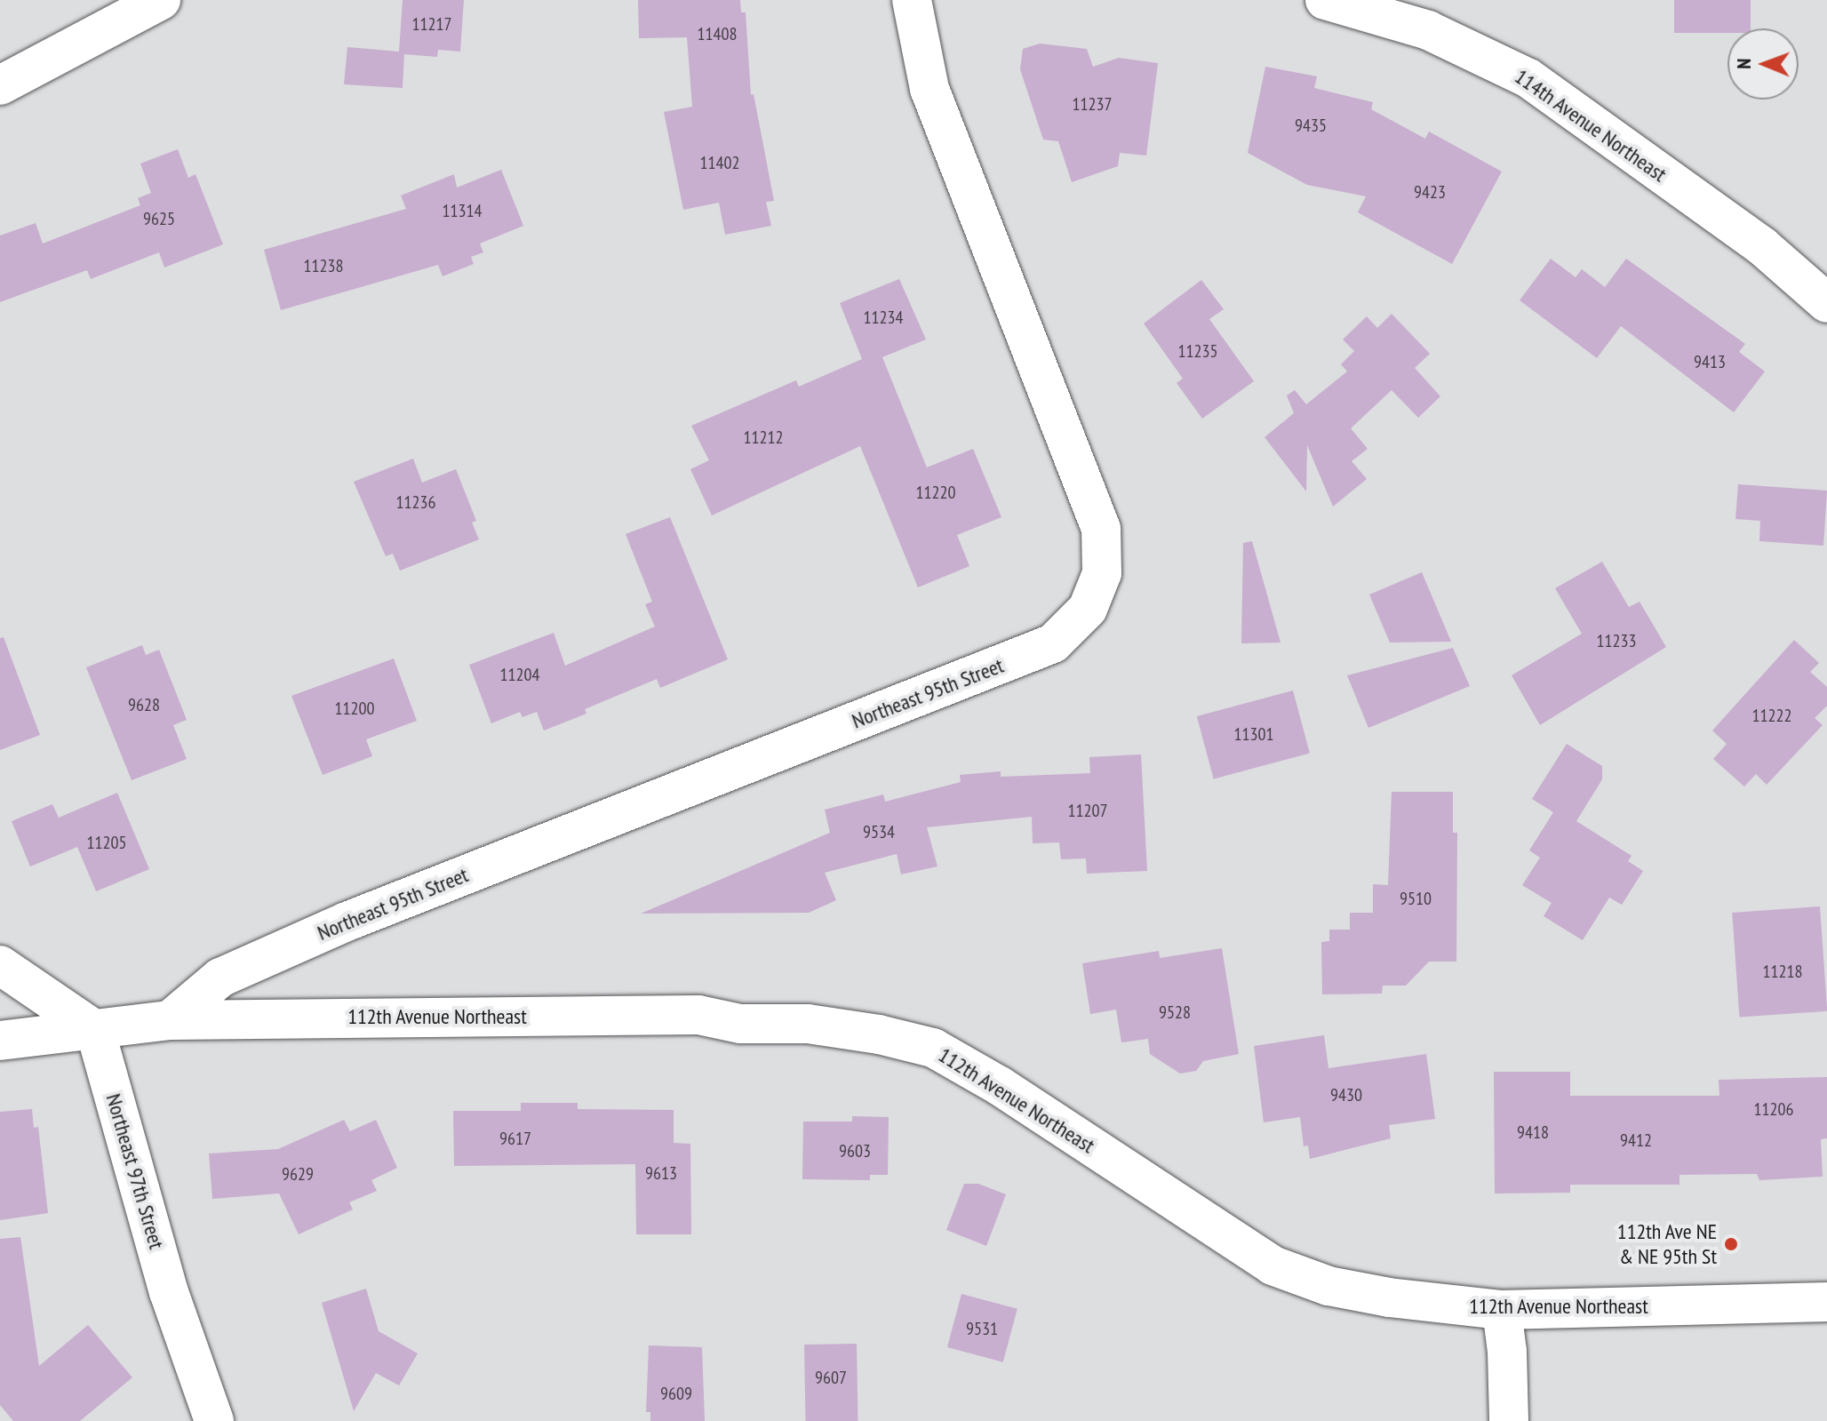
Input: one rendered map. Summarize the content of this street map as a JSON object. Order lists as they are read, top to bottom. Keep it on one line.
{"streets":{"street":["114th Avenue Northeast","Northeast 95th Street","112th Avenue Northeast","Northeast 97th Street"]},"crossings":[["Northeast 95th Street","112th Avenue Northeast"],["112th Avenue Northeast","Northeast 97th Street"]],"places":["112th Ave NE & NE 95th St"],"house_numbers":["11217","11408","11237","9435","11402","9423","11314","9625","11238","11234","11235","9413","11212","11220","11236","11233","11204","9628","11200","11222","11301","11207","9534","11205","9510","11218","9528","9430","11206","9418","9617","9412","9603","9613","9629","9531","9607","9609"],"north":"left"}
